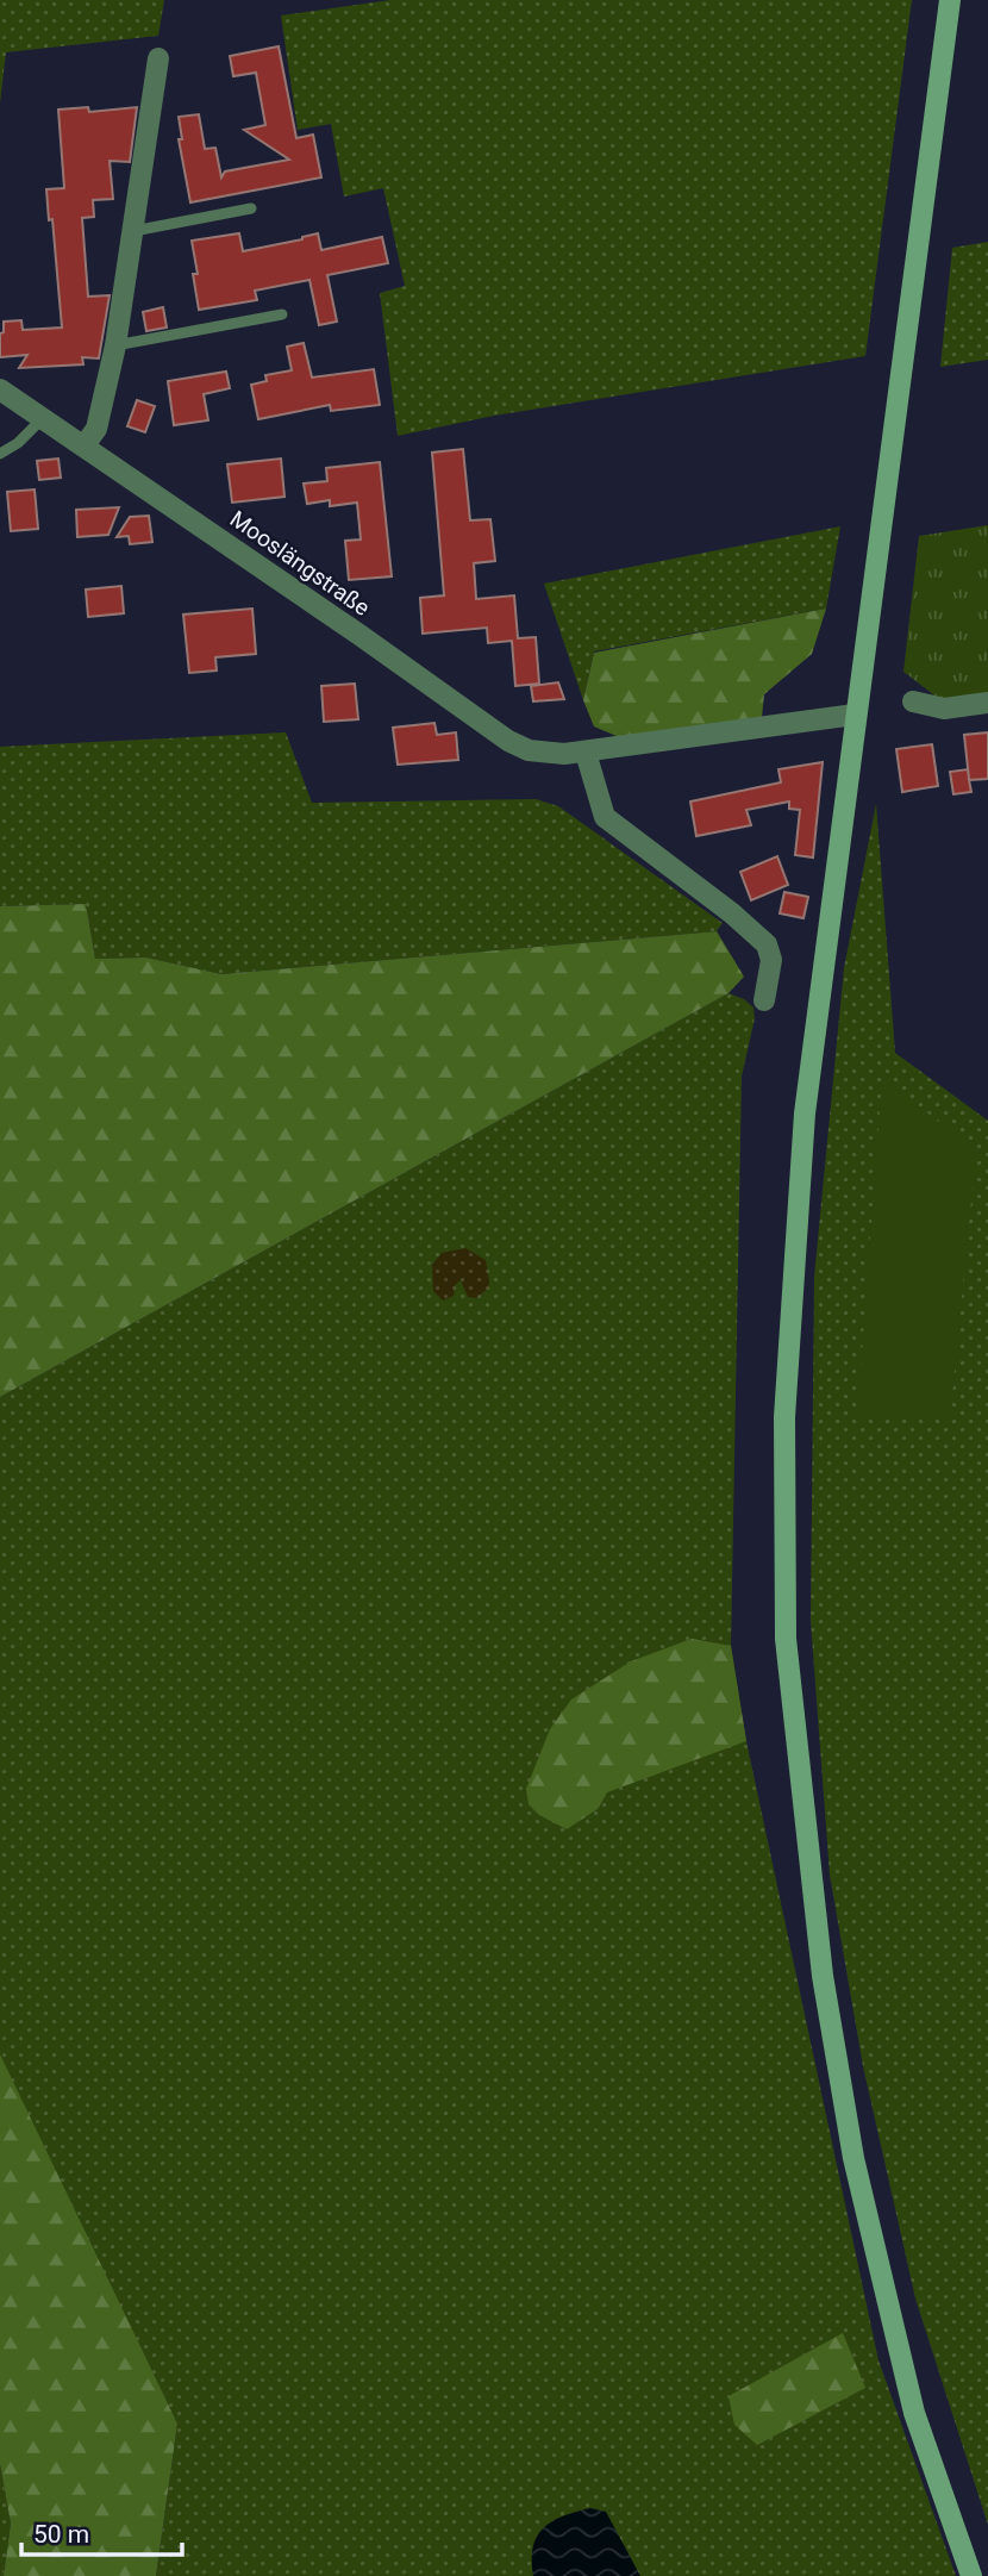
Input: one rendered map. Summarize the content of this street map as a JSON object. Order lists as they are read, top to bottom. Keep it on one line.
{"streets":{"street":["Mooslängstraße"]},"scale_bar":"50 m"}
